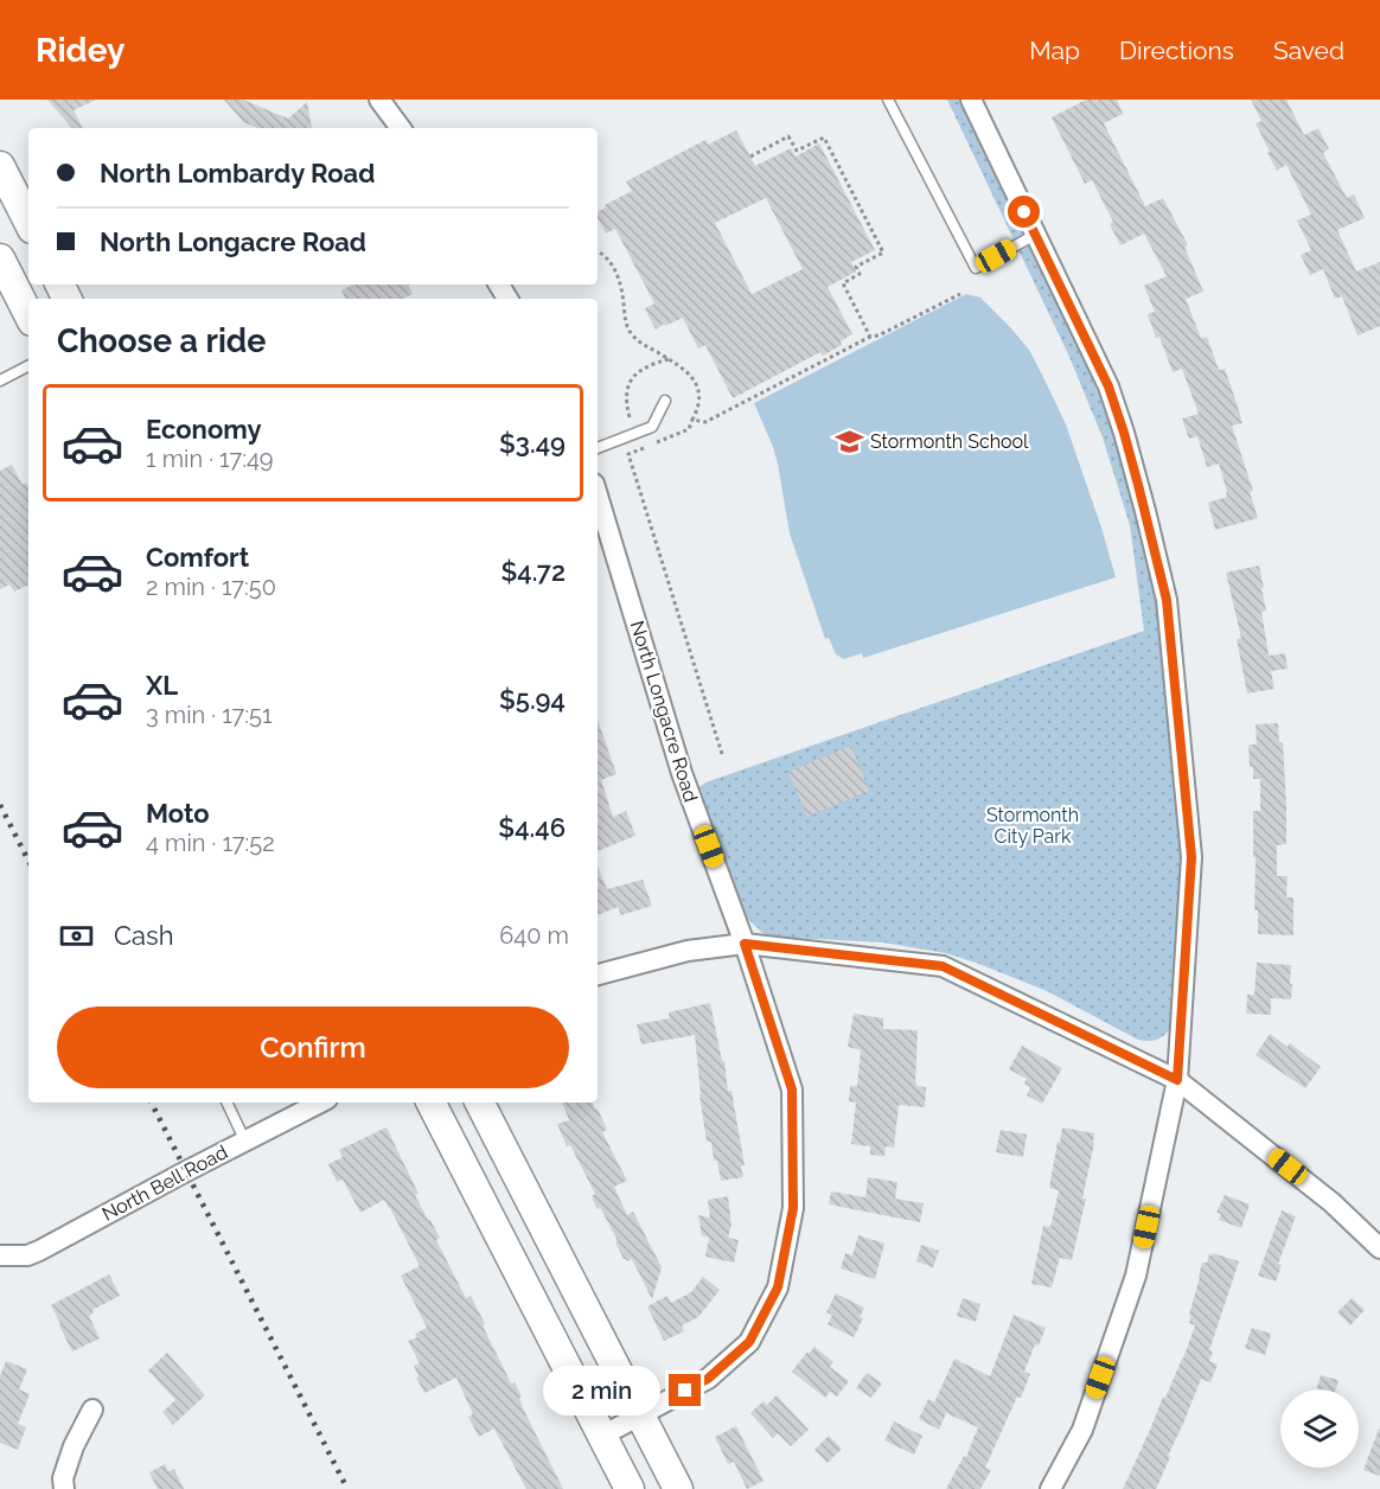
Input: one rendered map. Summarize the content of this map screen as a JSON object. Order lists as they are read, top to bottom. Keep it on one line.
{"streets":{"street":["North Longacre Road","North Bell Road"]},"parks":["Stormonth City Park"],"places":{"school or university":["Stormonth School"]},"page":{"header":"Ridey","nav":["Map","Directions","Saved"],"banner":["North Lombardy Road","North Longacre Road"],"heading":"Choose a ride","list":[{"name":"Economy","note":"1 min · 17:49","value":"$3.49"},{"name":"Comfort","note":"2 min · 17:50","value":"$4.72"},{"name":"XL","note":"3 min · 17:51","value":"$5.94"},{"name":"Moto","note":"4 min · 17:52","value":"$4.46"}],"pay":["Cash","640 m"],"buttons":"Confirm","bubble":"2 min"}}
